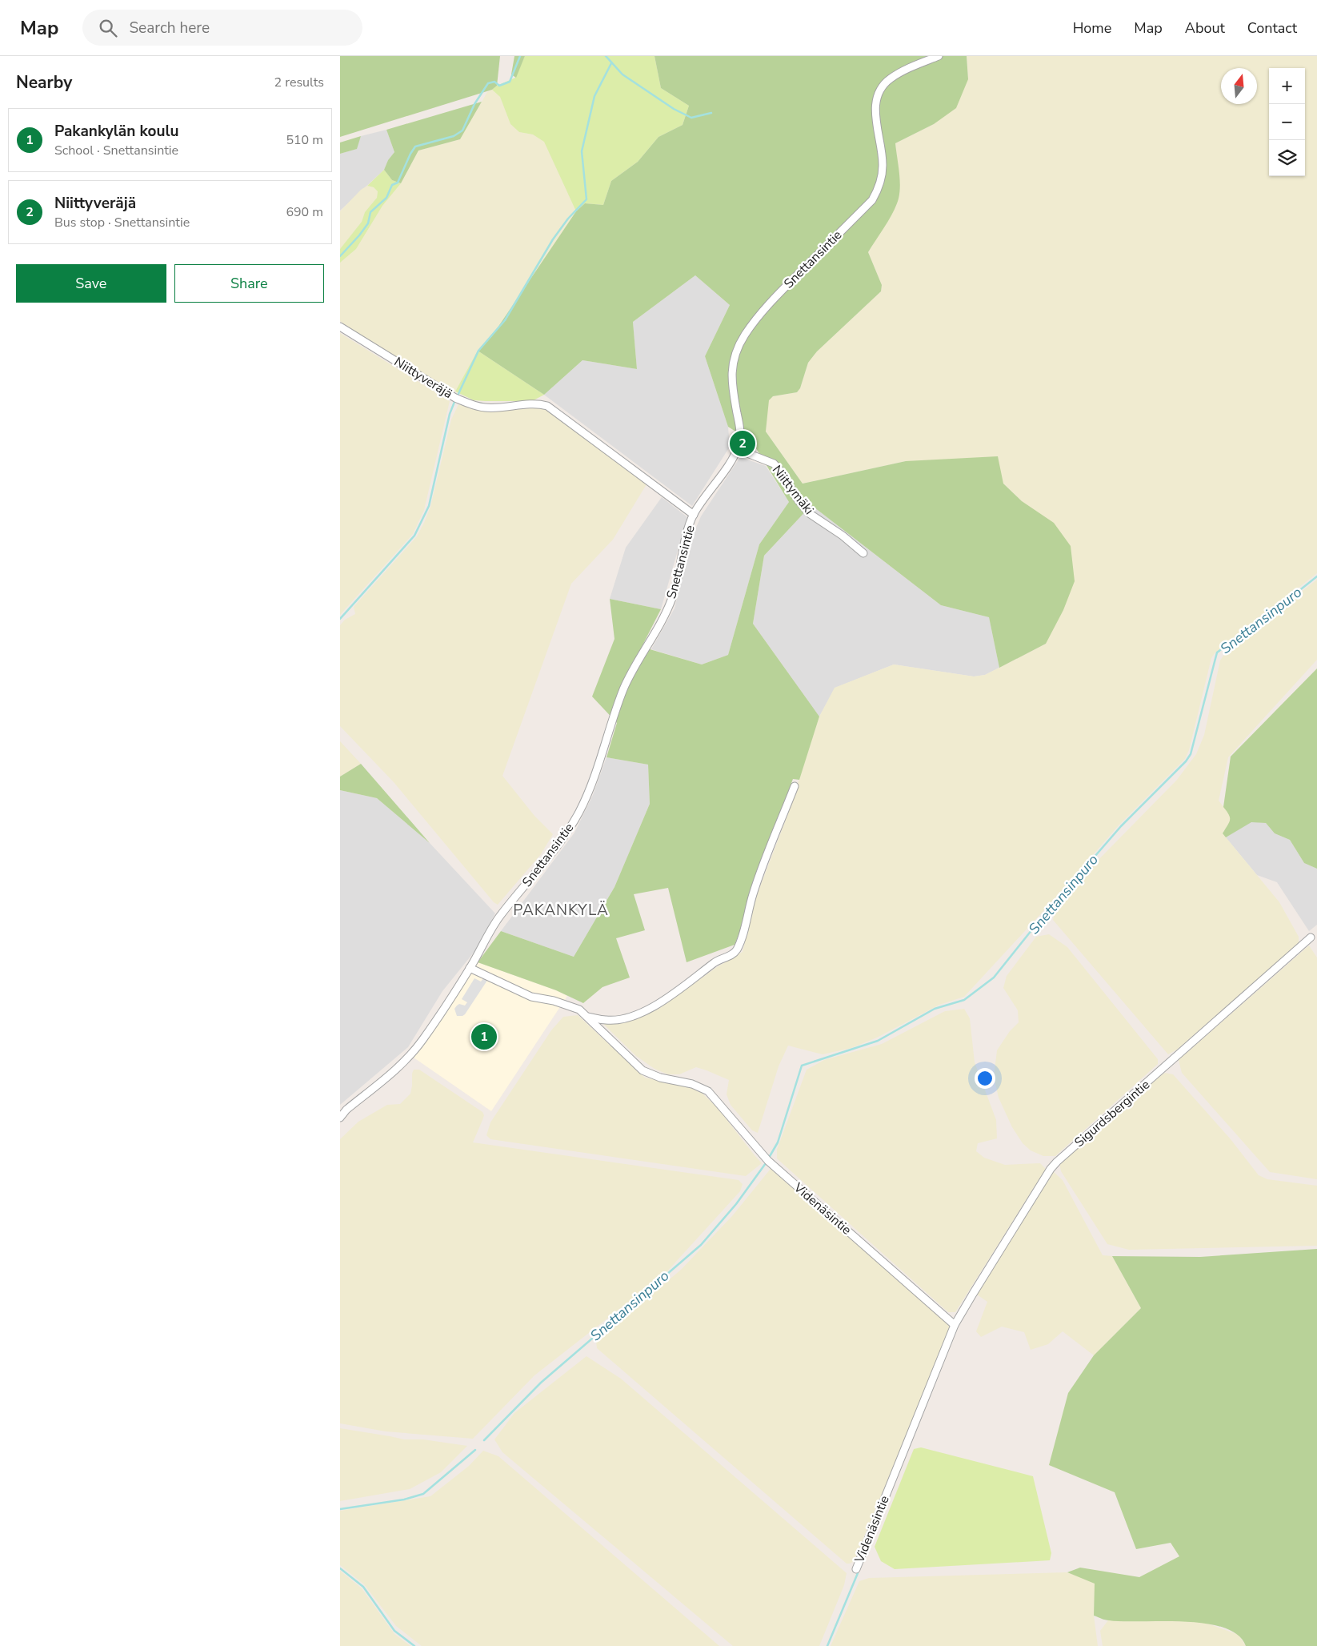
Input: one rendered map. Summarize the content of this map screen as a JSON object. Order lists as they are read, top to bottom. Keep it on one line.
{"streets":{"street":["Snettansintie","Niittyveräjä","Niittymäki","Sigurdsbergintie","Videnäsintie"]},"crossings":[["Snettansintie","Niittyveräjä"],["Snettansintie","Niittymäki"],["Snettansintie","Videnäsintie"],["Sigurdsbergintie","Videnäsintie"]],"districts":["PAKANKYLÄ"],"water":["Snettansinpuro"],"north":"top","page":{"header":"Map","search":"Search here","nav":["Home","Map","About","Contact"],"heading":["Nearby","2 results"],"map_buttons":["+","−"],"list":[{"mark":"1","name":"Pakankylän koulu","note":"School · Snettansintie","value":"510 m"},{"mark":"2","name":"Niittyveräjä","note":"Bus stop · Snettansintie","value":"690 m"}],"buttons":["Save","Share"],"pins":["2","1"]}}
